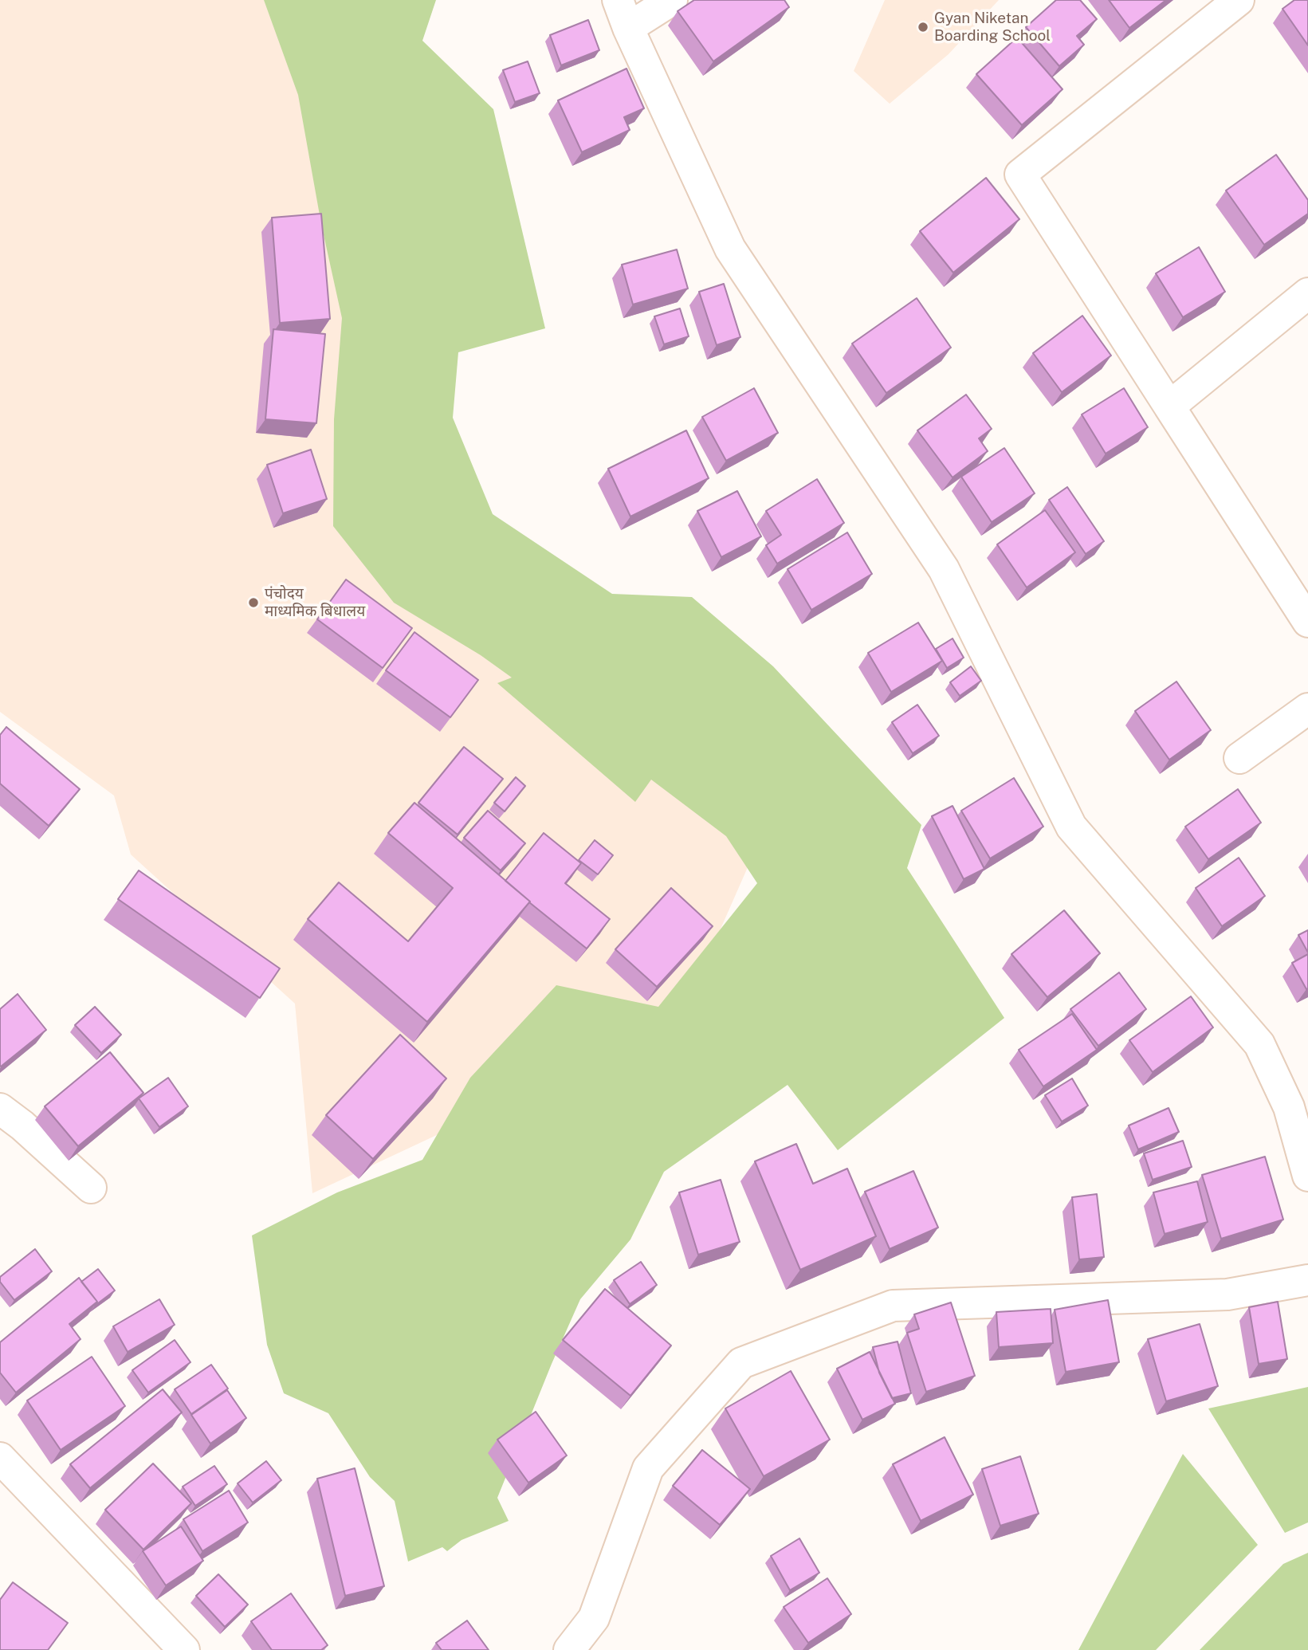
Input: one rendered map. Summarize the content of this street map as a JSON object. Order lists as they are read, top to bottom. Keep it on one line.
{"places":["Gyan Niketan Boarding School","पंचोदय माध्यमिक बिधालय"]}
